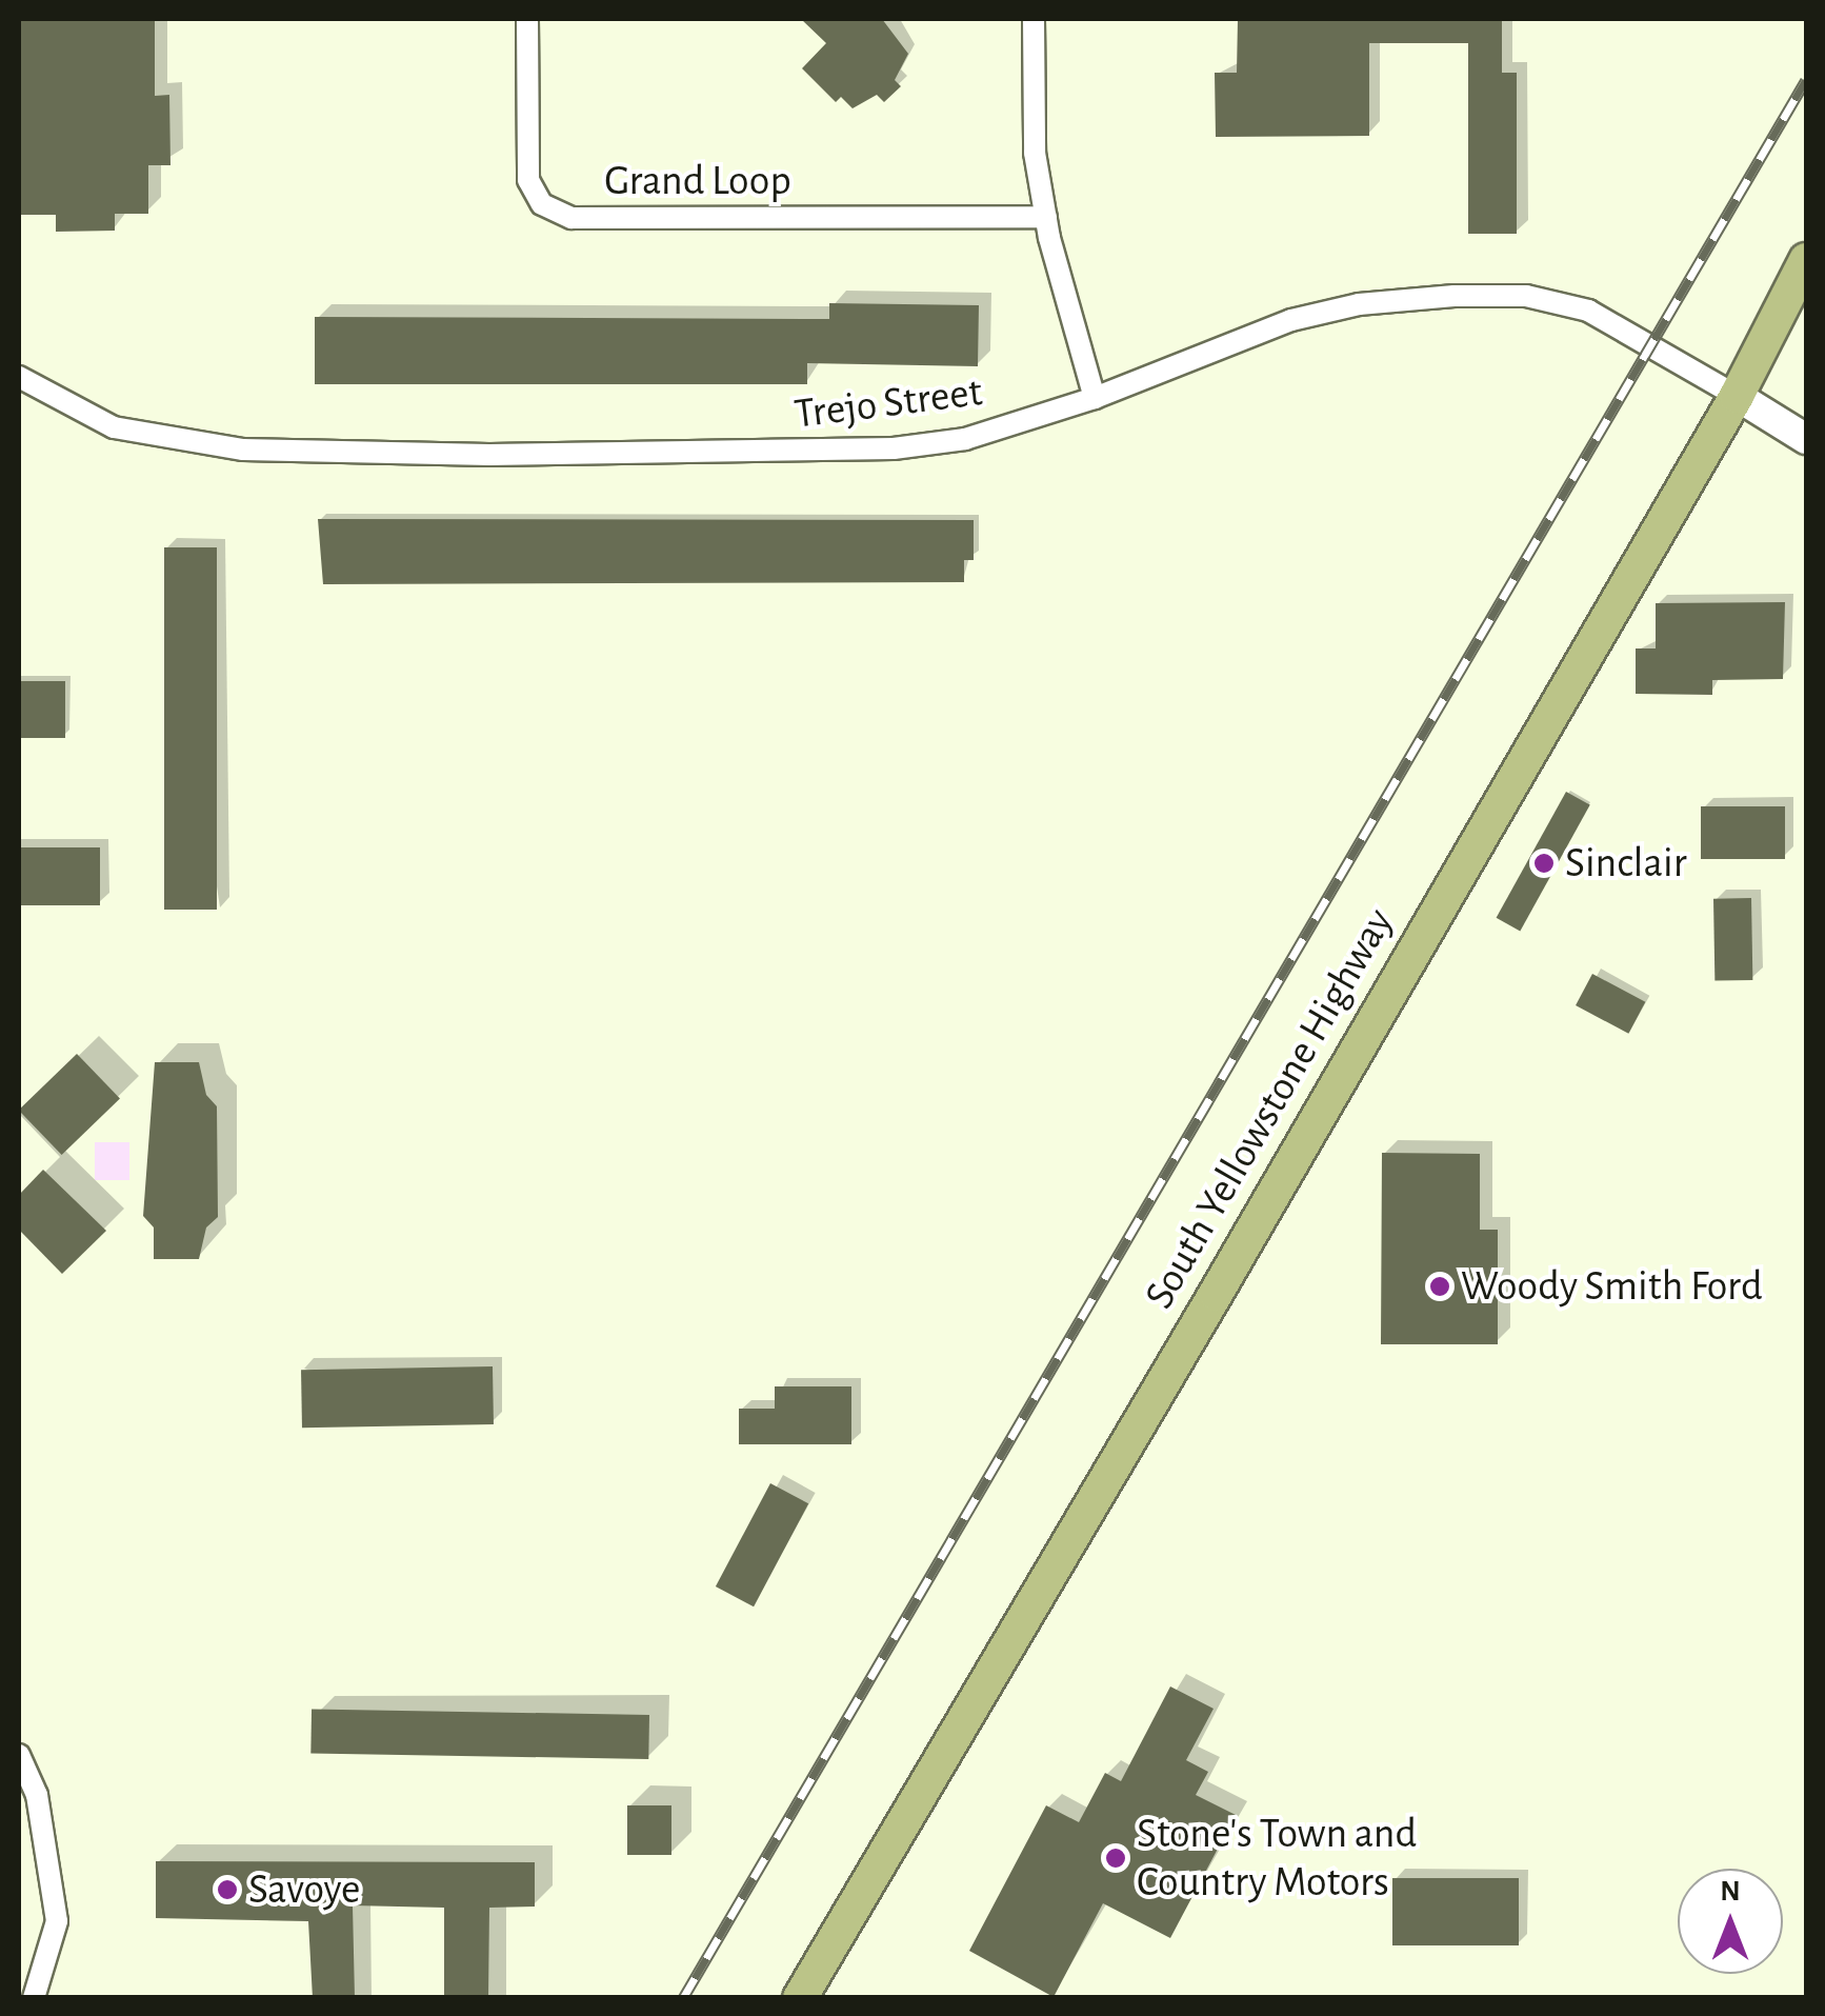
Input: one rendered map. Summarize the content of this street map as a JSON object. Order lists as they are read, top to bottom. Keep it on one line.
{"streets":{"main road":["South Yellowstone Highway"],"street":["Grand Loop","Trejo Street"]},"crossings":[["Trejo Street","South Yellowstone Highway"]],"places":["Sinclair","Woody Smith Ford","Stone's Town and Country Motors","Savoye"],"north":"top"}
